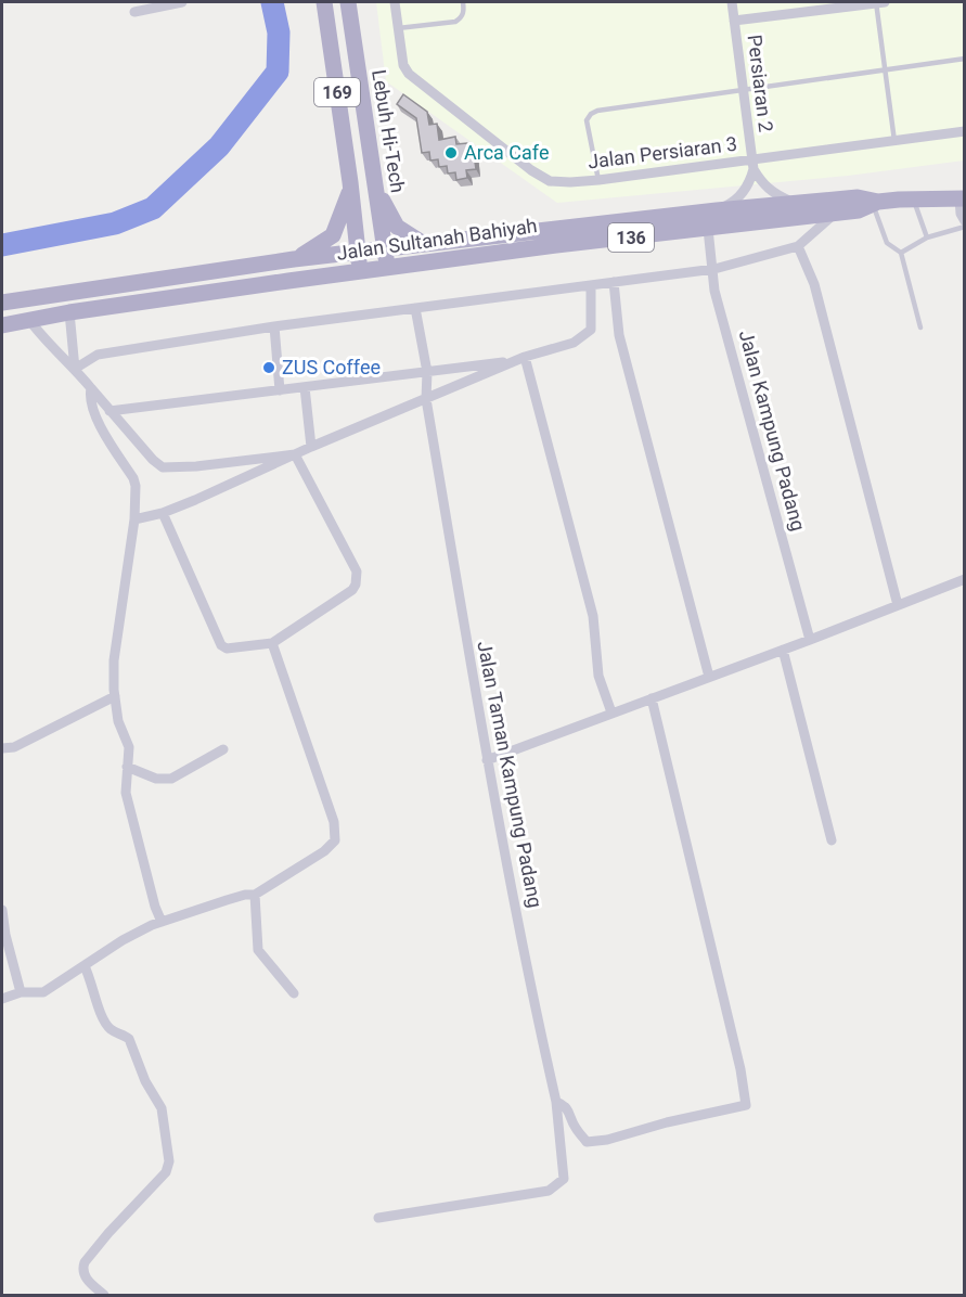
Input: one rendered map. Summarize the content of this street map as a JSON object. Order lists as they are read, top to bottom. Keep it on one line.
{"streets":{"main road":["169","Lebuh Hi-Tech","136","Jalan Sultanah Bahiyah"],"street":["Persiaran 2","Jalan Persiaran 3","Jalan Kampung Padang","Jalan Taman Kampung Padang"]},"crossings":[["Persiaran 2","Jalan Persiaran 3"],["169","Jalan Sultanah Bahiyah"],["Lebuh Hi-Tech","Jalan Sultanah Bahiyah"],["Jalan Sultanah Bahiyah","Jalan Kampung Padang"]],"places":["Arca Cafe","ZUS Coffee"]}
